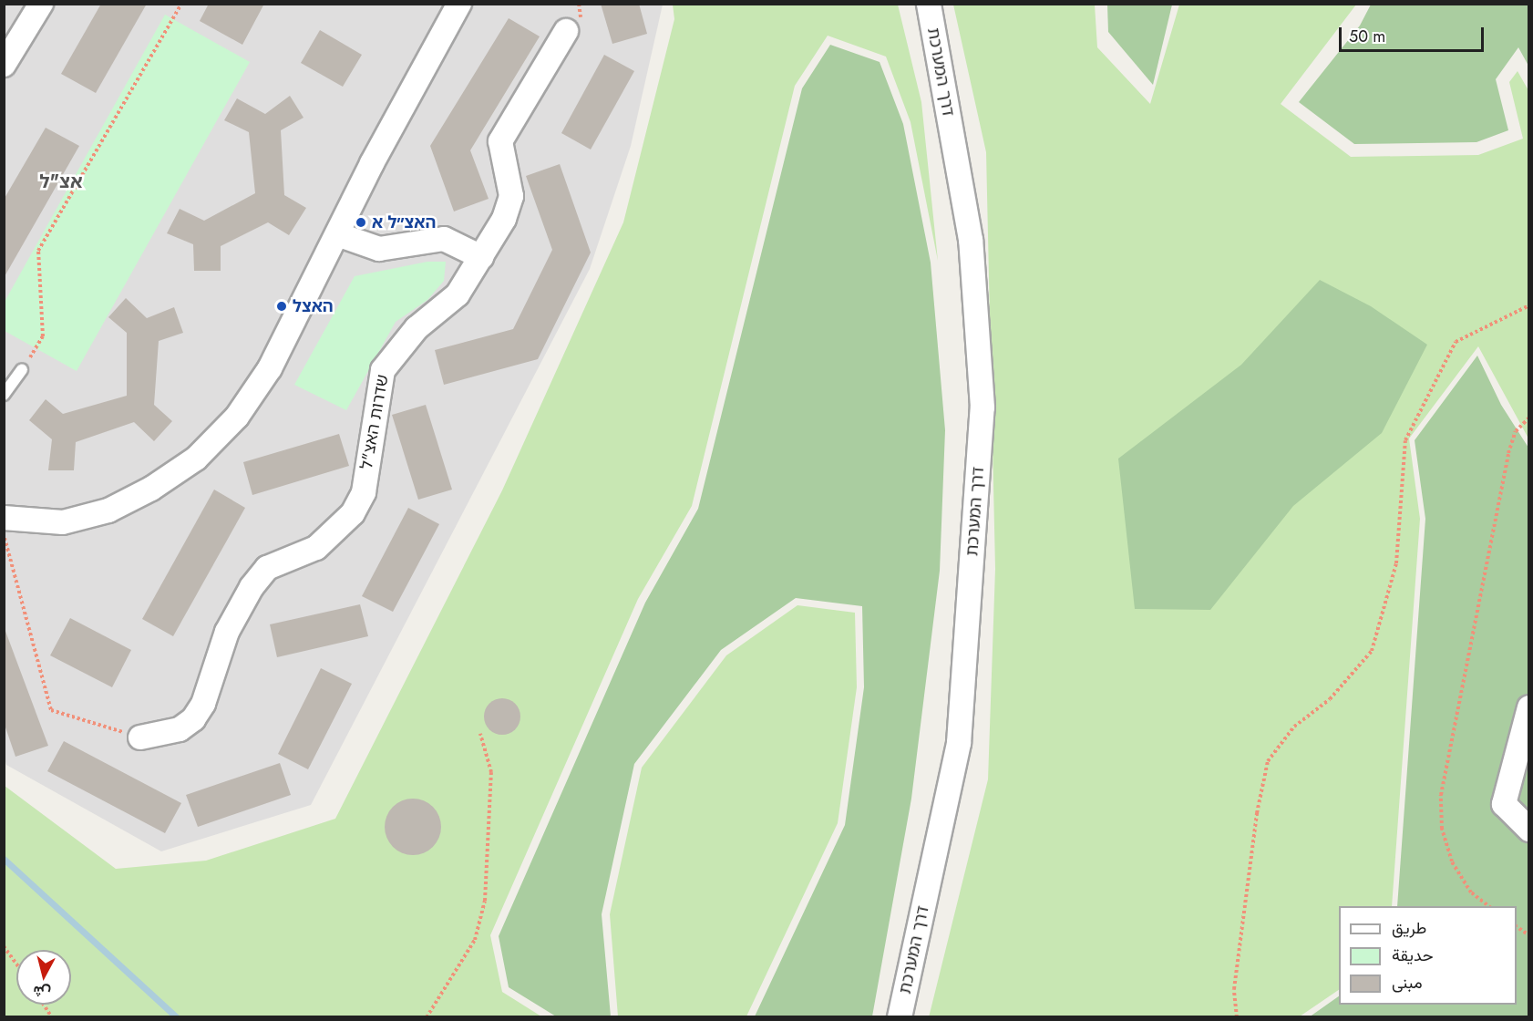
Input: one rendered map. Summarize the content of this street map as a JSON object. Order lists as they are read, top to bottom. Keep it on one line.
{"streets":{"street":["דרך המערכת","שדרות האצ\"ל"]},"districts":["אצ\"ל"],"places":["האצ״ל א","האצל"],"legend":["طريق","حديقة","مبنى"],"scale_bar":"50 m","north":"bottom"}
